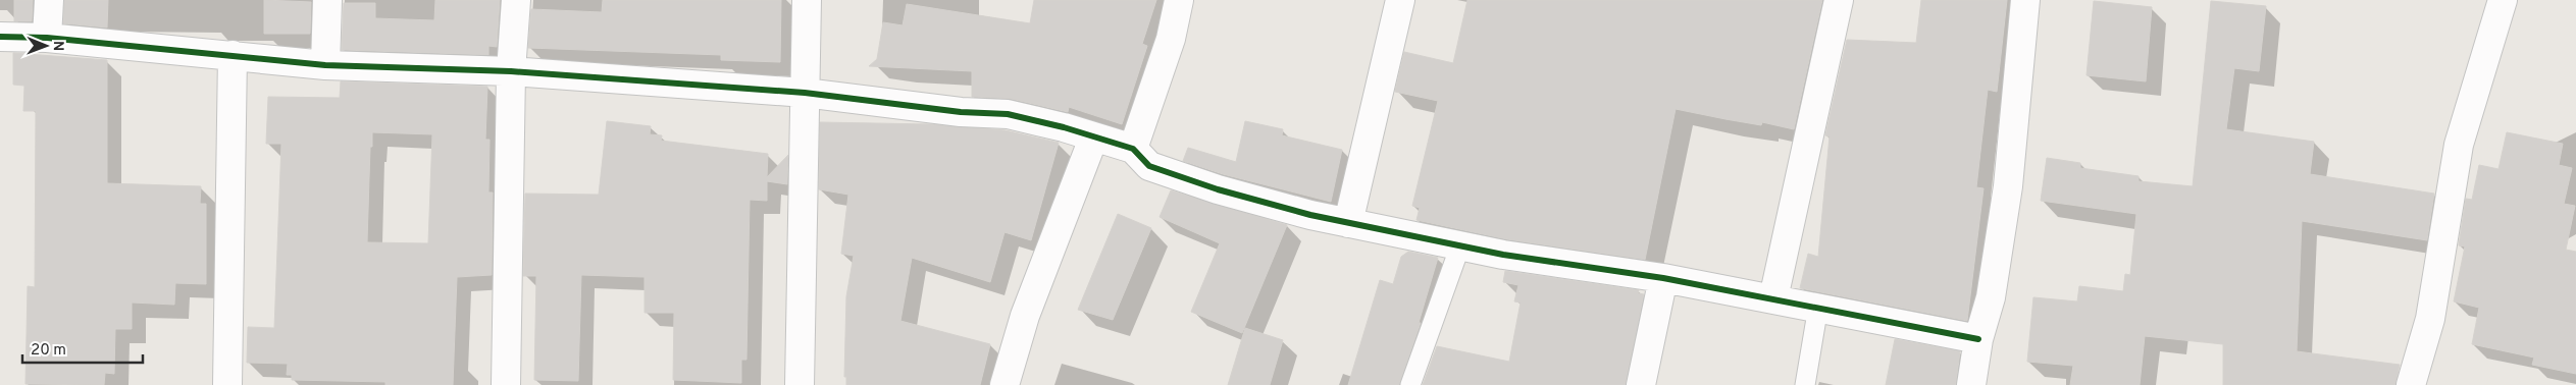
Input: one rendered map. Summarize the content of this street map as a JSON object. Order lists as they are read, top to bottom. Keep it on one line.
{"scale_bar":"20 m","north":"right"}
